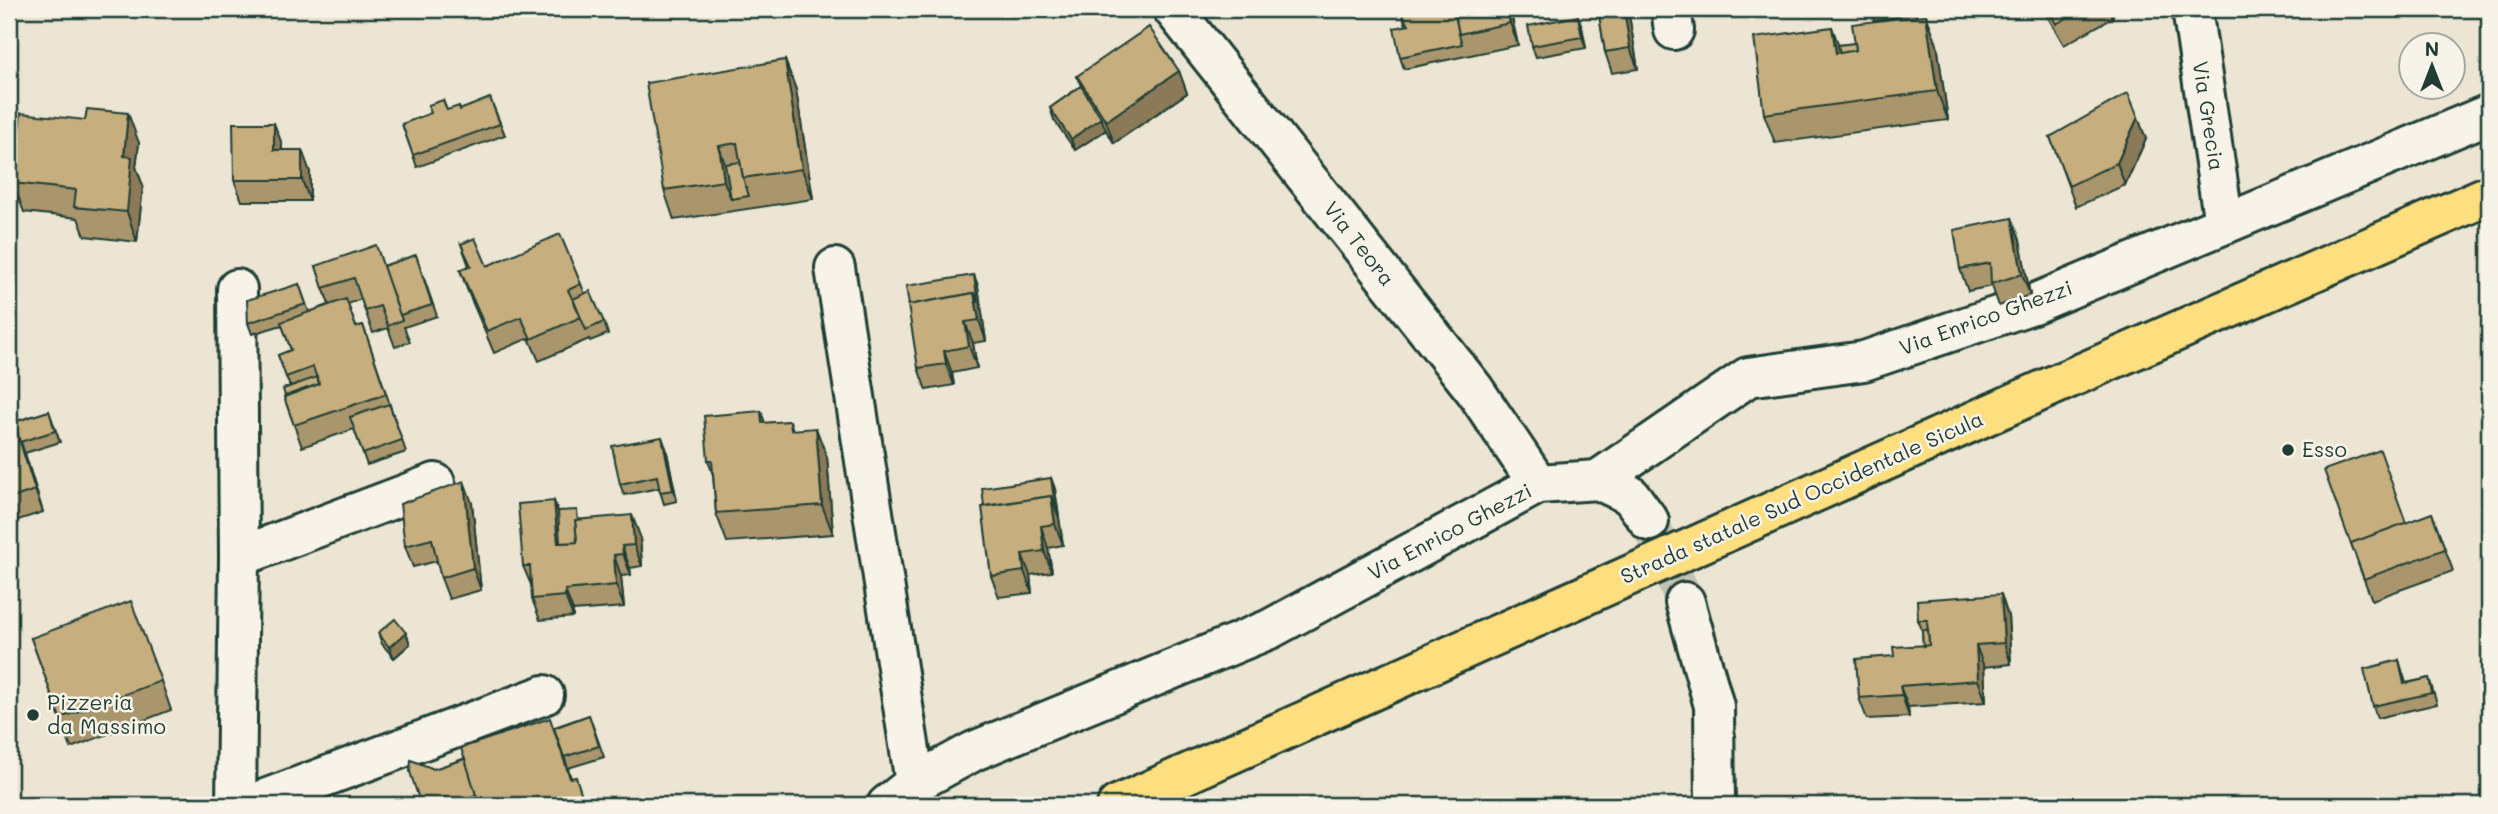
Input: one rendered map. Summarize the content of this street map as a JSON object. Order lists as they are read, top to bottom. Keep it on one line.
{"streets":{"main road":["Strada statale Sud Occidentale Sicula"],"street":["Via Grecia","Via Teora","Via Enrico Ghezzi"]},"crossings":[["Via Grecia","Via Enrico Ghezzi"],["Via Teora","Via Enrico Ghezzi"]],"places":["Esso","Pizzeria da Massimo"],"north":"top"}
